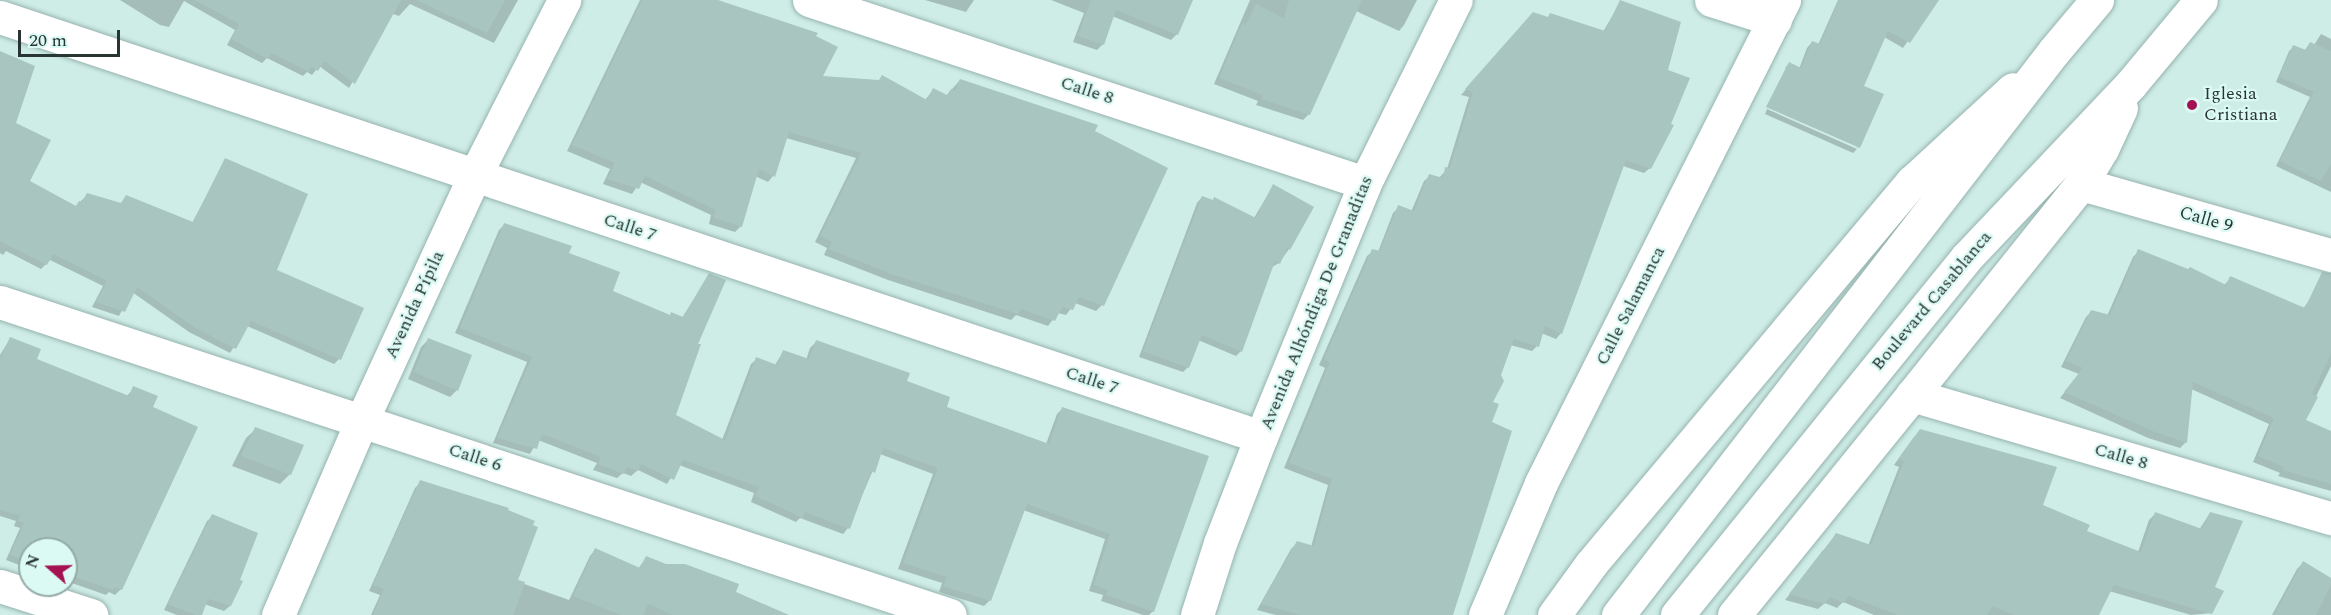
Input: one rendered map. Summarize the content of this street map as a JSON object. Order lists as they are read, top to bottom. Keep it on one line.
{"streets":{"street":["Calle 8","Calle 9","Calle 7","Boulevard Casablanca","Avenida Alhóndiga De Granaditas","Avenida Pípila","Calle Salamanca","Calle 6"]},"crossings":[["Calle 8","Avenida Alhóndiga De Granaditas"],["Calle 7","Avenida Alhóndiga De Granaditas"],["Calle 7","Avenida Pípila"],["Avenida Pípila","Calle 6"]],"places":["Iglesia Cristiana"],"scale_bar":"20 m","north":"left"}
